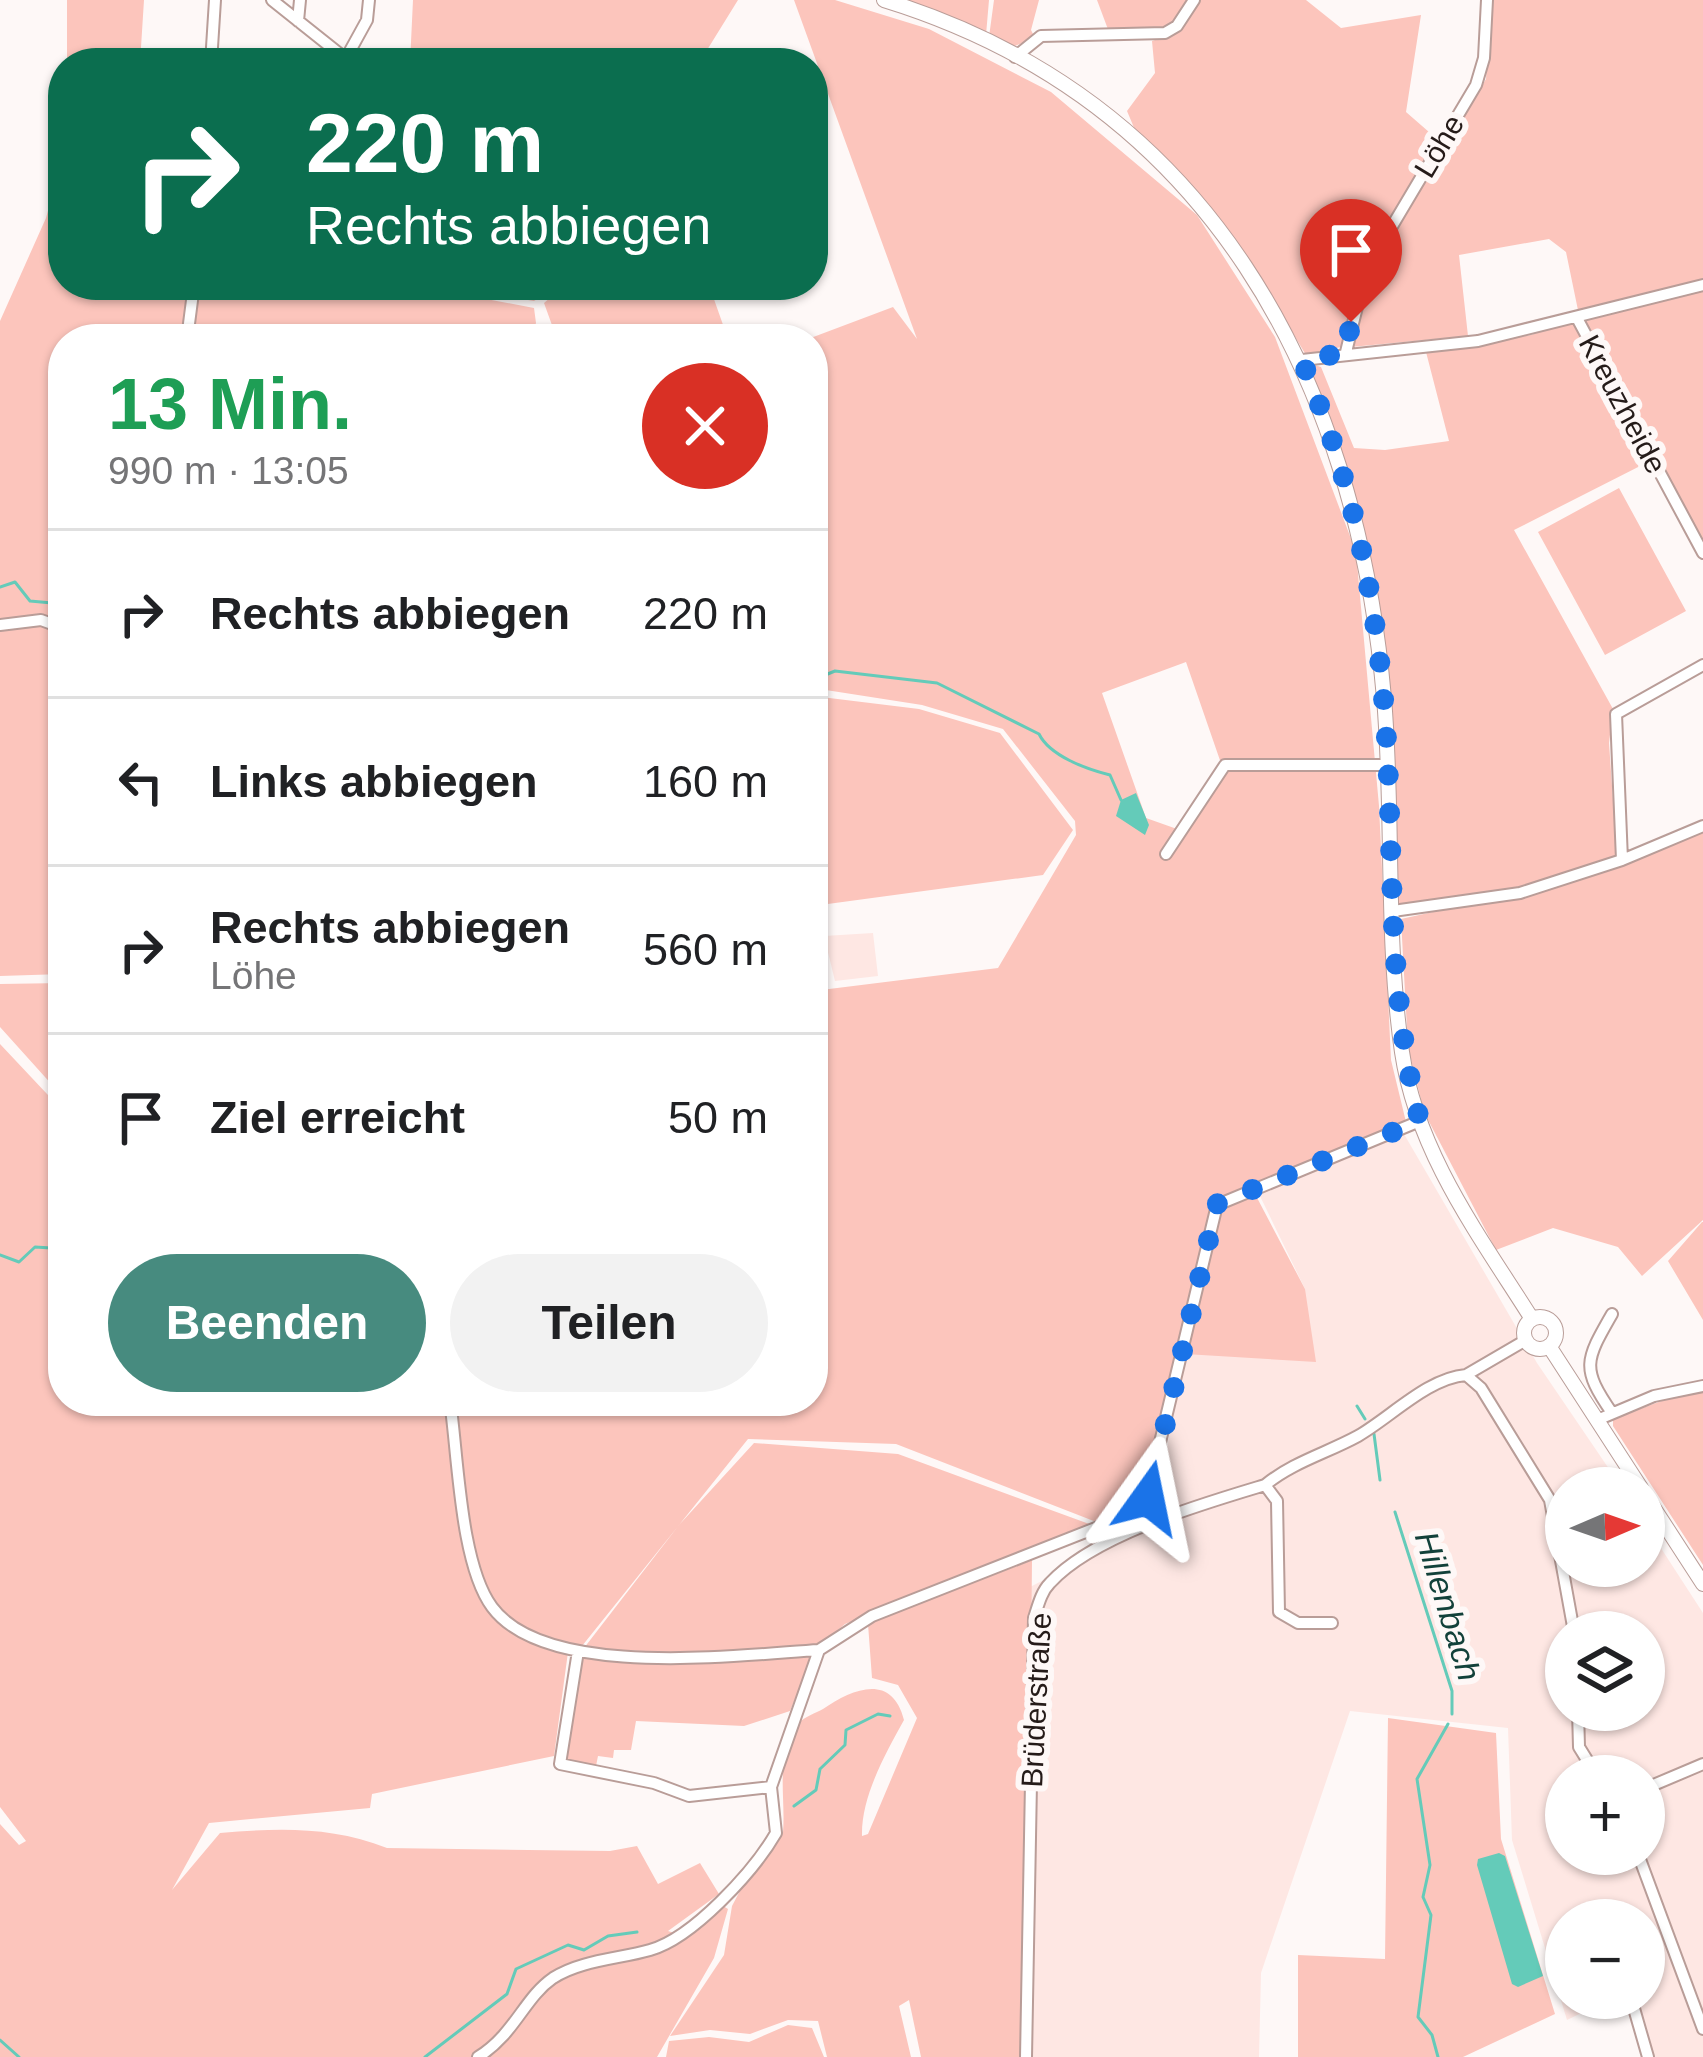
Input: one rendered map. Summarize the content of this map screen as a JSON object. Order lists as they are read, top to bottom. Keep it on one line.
{"streets":{"street":["Löhe","Kreuzheide","Brüderstraße"]},"water":["Hillenbach"],"north":"right","page":{"turn":["220 m","Rechts abbiegen"],"heading":["13 Min.","990 m · 13:05"],"list":[{"name":"Rechts abbiegen","value":"220 m"},{"name":"Links abbiegen","value":"160 m"},{"name":"Rechts abbiegen","note":"Löhe","value":"560 m"},{"name":"Ziel erreicht","value":"50 m"}],"buttons":["Beenden","Teilen"],"map_buttons":["+","−"]}}
